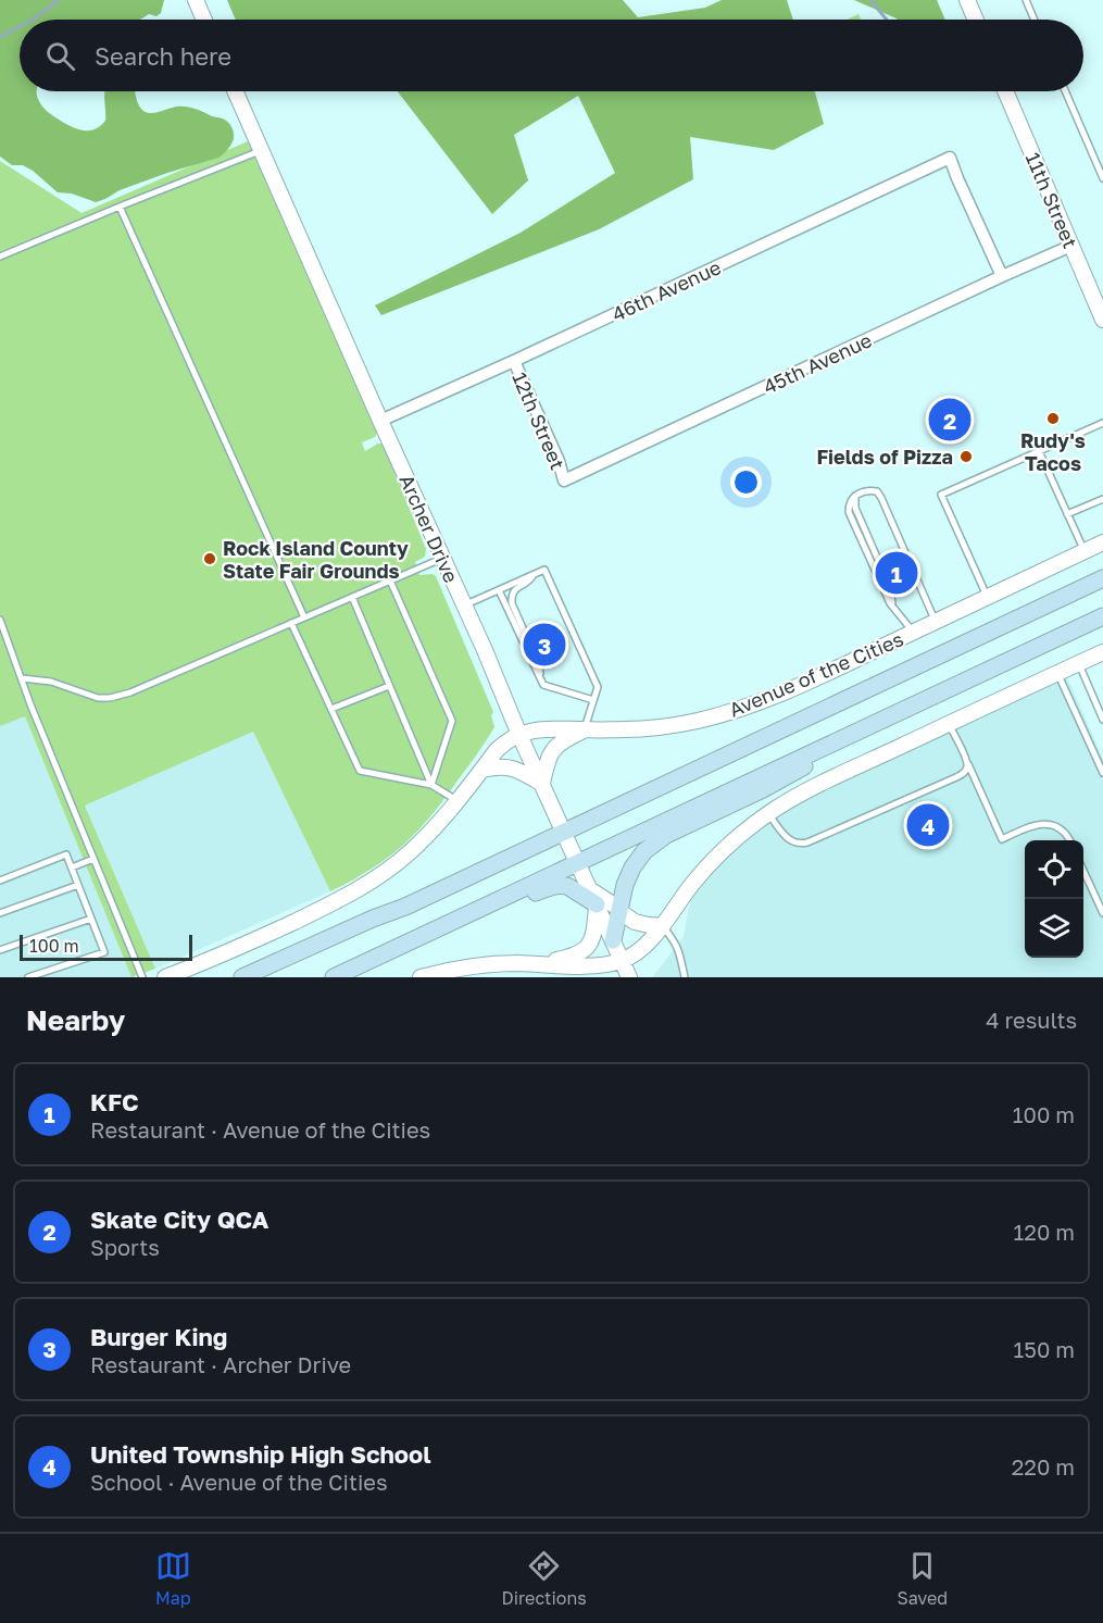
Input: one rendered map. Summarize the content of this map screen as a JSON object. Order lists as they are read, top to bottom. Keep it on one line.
{"streets":{"main road":["Avenue of the Cities"],"street":["11th Street","46th Avenue","45th Avenue","12th Street","Archer Drive"]},"crossings":[["11th Street","45th Avenue"],["46th Avenue","45th Avenue"],["46th Avenue","12th Street"],["46th Avenue","Archer Drive"],["45th Avenue","12th Street"],["Archer Drive","Avenue of the Cities"]],"places":["Rudy's Tacos","Fields of Pizza","Rock Island County State Fair Grounds"],"scale_bar":"100 m","page":{"search":"Search here","pins":["2","1","3","4"],"scale":"100 m","heading":["Nearby","4 results"],"list":[{"mark":"1","name":"KFC","note":"Restaurant · Avenue of the Cities","value":"100 m"},{"mark":"2","name":"Skate City QCA","note":"Sports","value":"120 m"},{"mark":"3","name":"Burger King","note":"Restaurant · Archer Drive","value":"150 m"},{"mark":"4","name":"United Township High School","note":"School · Avenue of the Cities","value":"220 m"}],"nav":["Map","Directions","Saved"]}}
